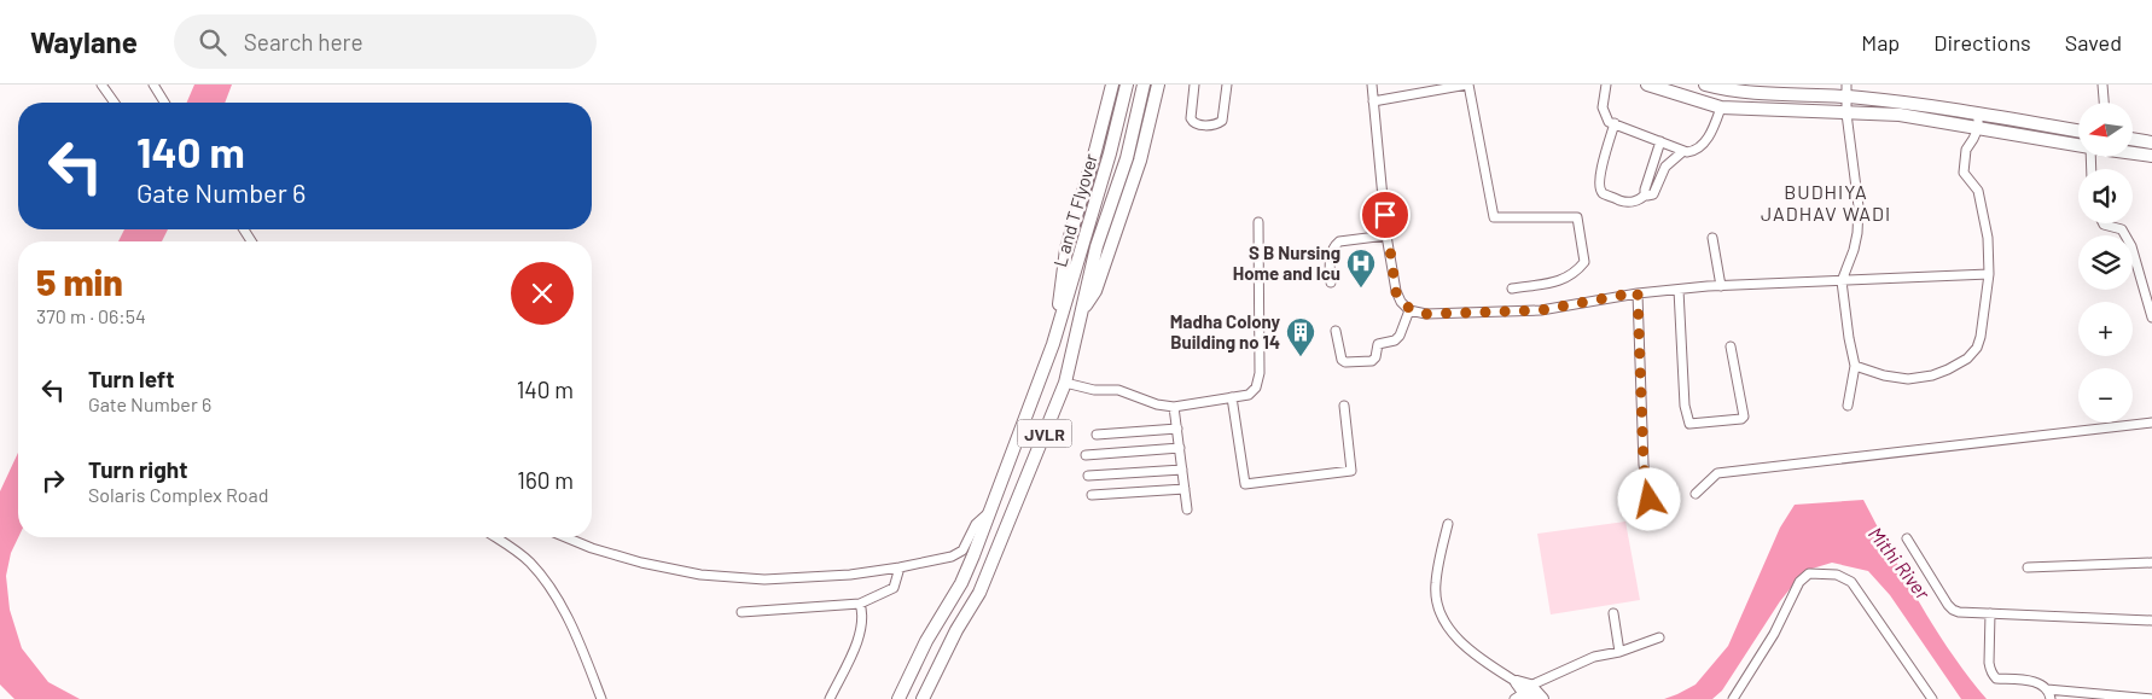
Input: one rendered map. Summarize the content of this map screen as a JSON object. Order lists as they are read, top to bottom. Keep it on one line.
{"streets":{"main road":["L and T Flyover","JVLR"]},"crossings":[["L and T Flyover","JVLR"]],"districts":["BUDHIYA JADHAV WADI"],"water":["Mithi River"],"places":{"hospital":["S B Nursing Home and Icu"],"building":["Madha Colony Building no 14"]},"north":"left","page":{"header":"Waylane","search":"Search here","nav":["Map","Directions","Saved"],"map_buttons":["+","−"],"turn":["140 m","Gate Number 6"],"heading":["5 min","370 m · 06:54"],"list":[{"name":"Turn left","note":"Gate Number 6","value":"140 m"},{"name":"Turn right","note":"Solaris Complex Road","value":"160 m"}]}}
